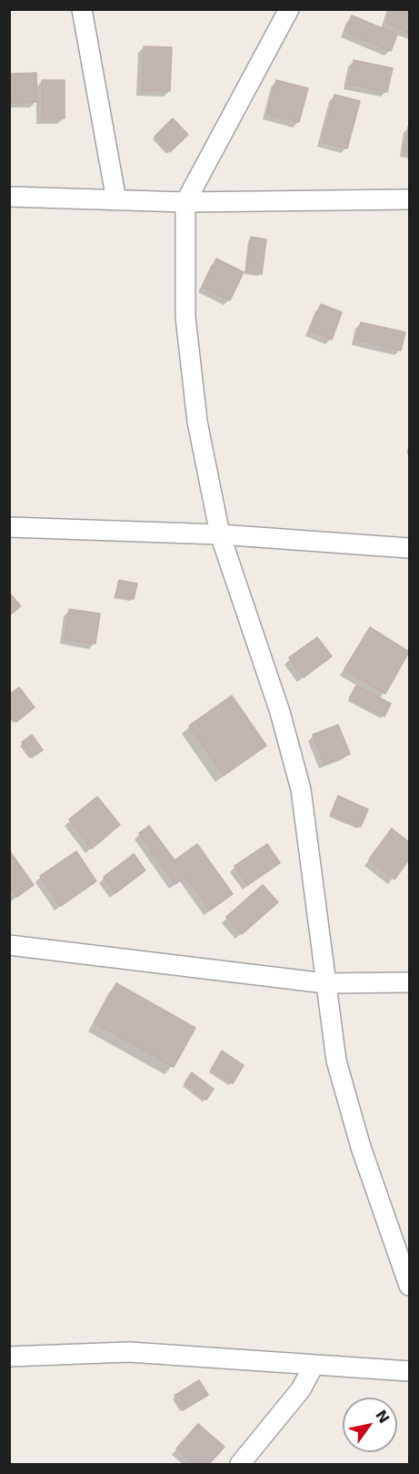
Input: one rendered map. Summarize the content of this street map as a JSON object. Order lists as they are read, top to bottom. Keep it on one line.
{"north":"top right"}
